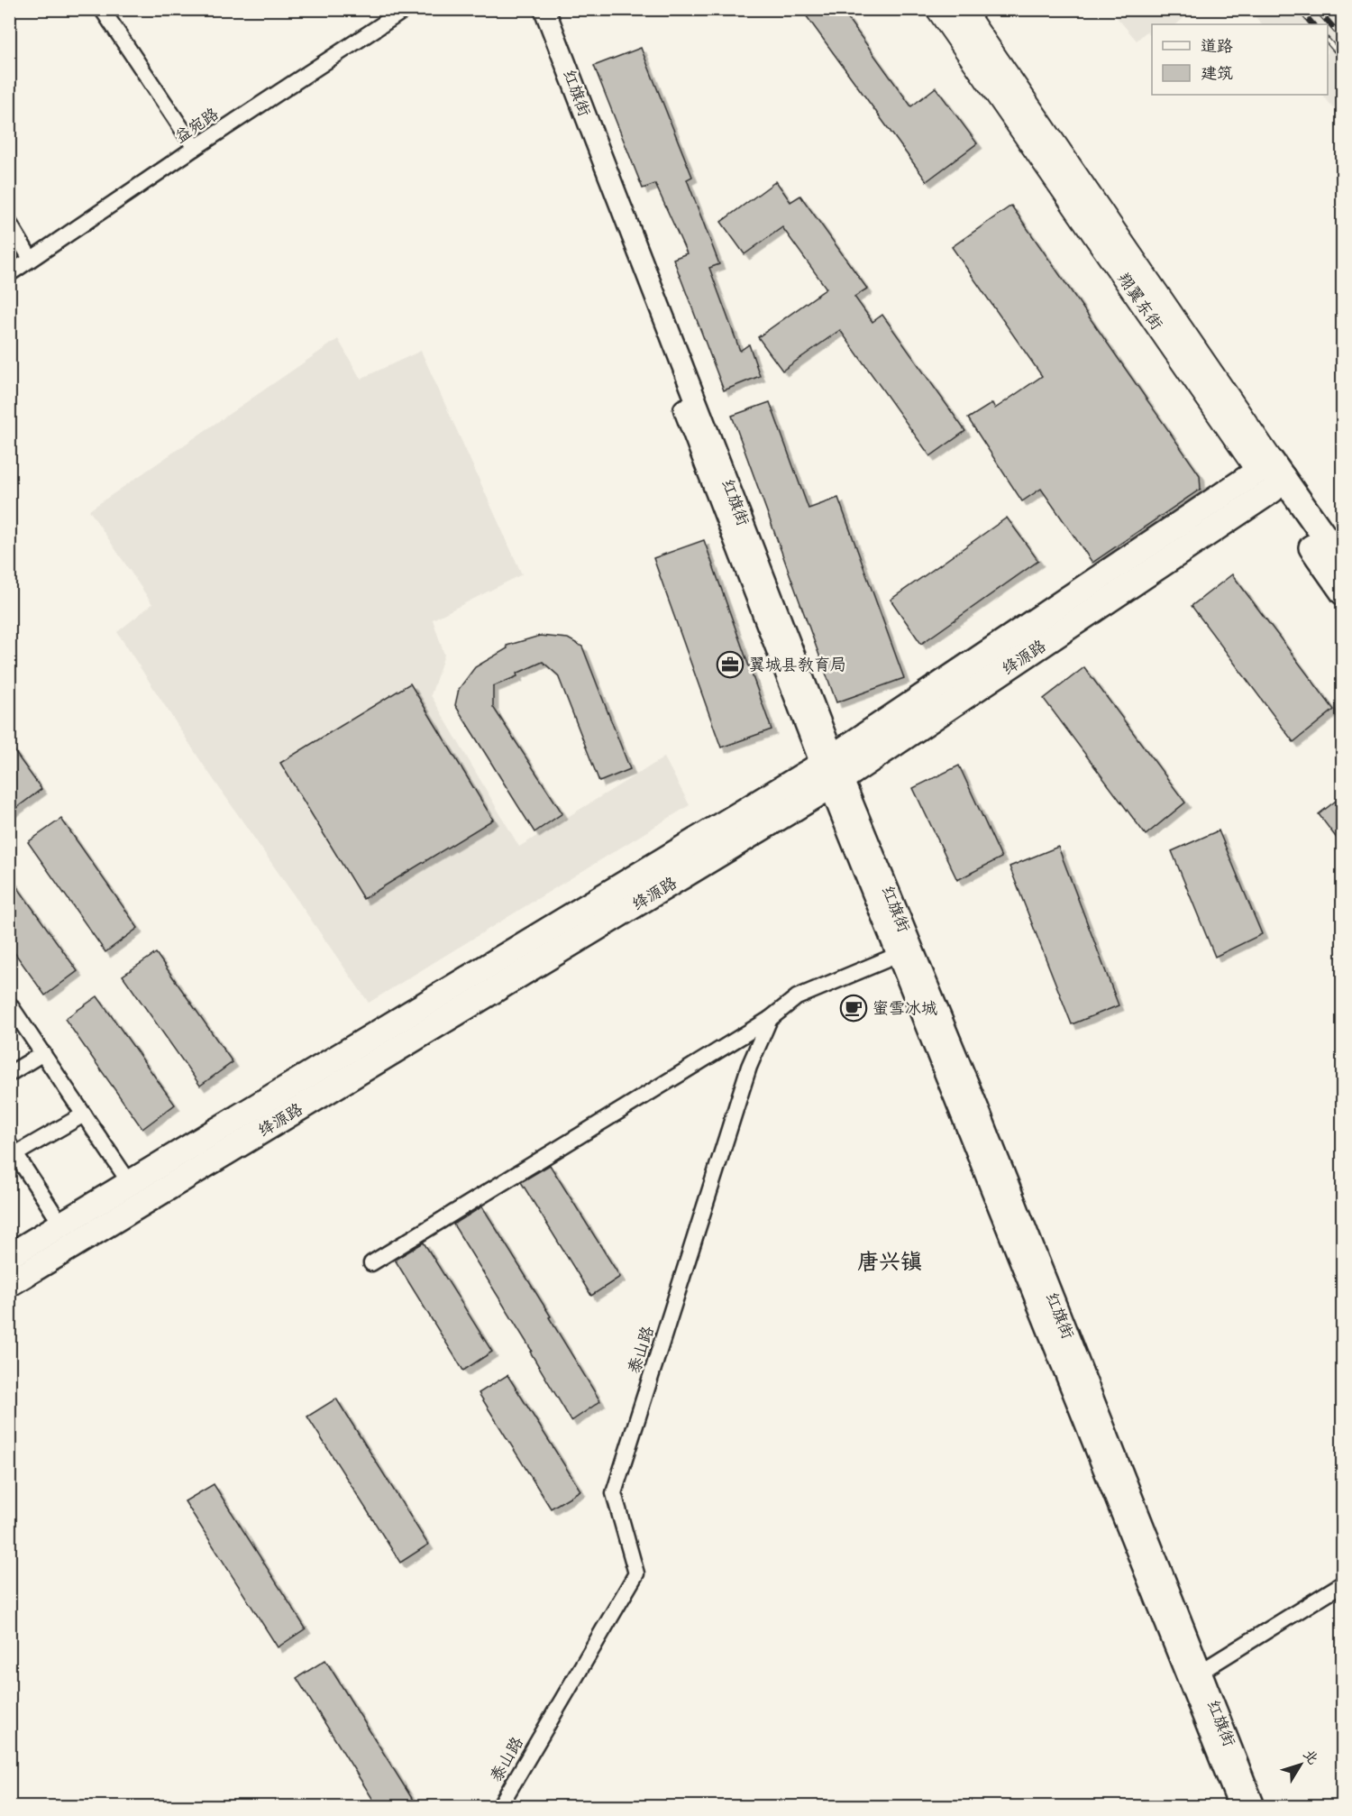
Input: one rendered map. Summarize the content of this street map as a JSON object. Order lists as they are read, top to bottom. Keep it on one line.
{"streets":{"highway":["翔翼东街","绛源路"],"main road":["红旗街"],"street":["益宛路","泰山路"]},"crossings":[["红旗街","绛源路"],["红旗街","泰山路"],["翔翼东街","绛源路"]],"districts":["唐兴镇"],"places":{"office":["翼城县教育局"],"cafe":["蜜雪冰城"]},"legend":["道路","建筑"],"north":"top right"}
